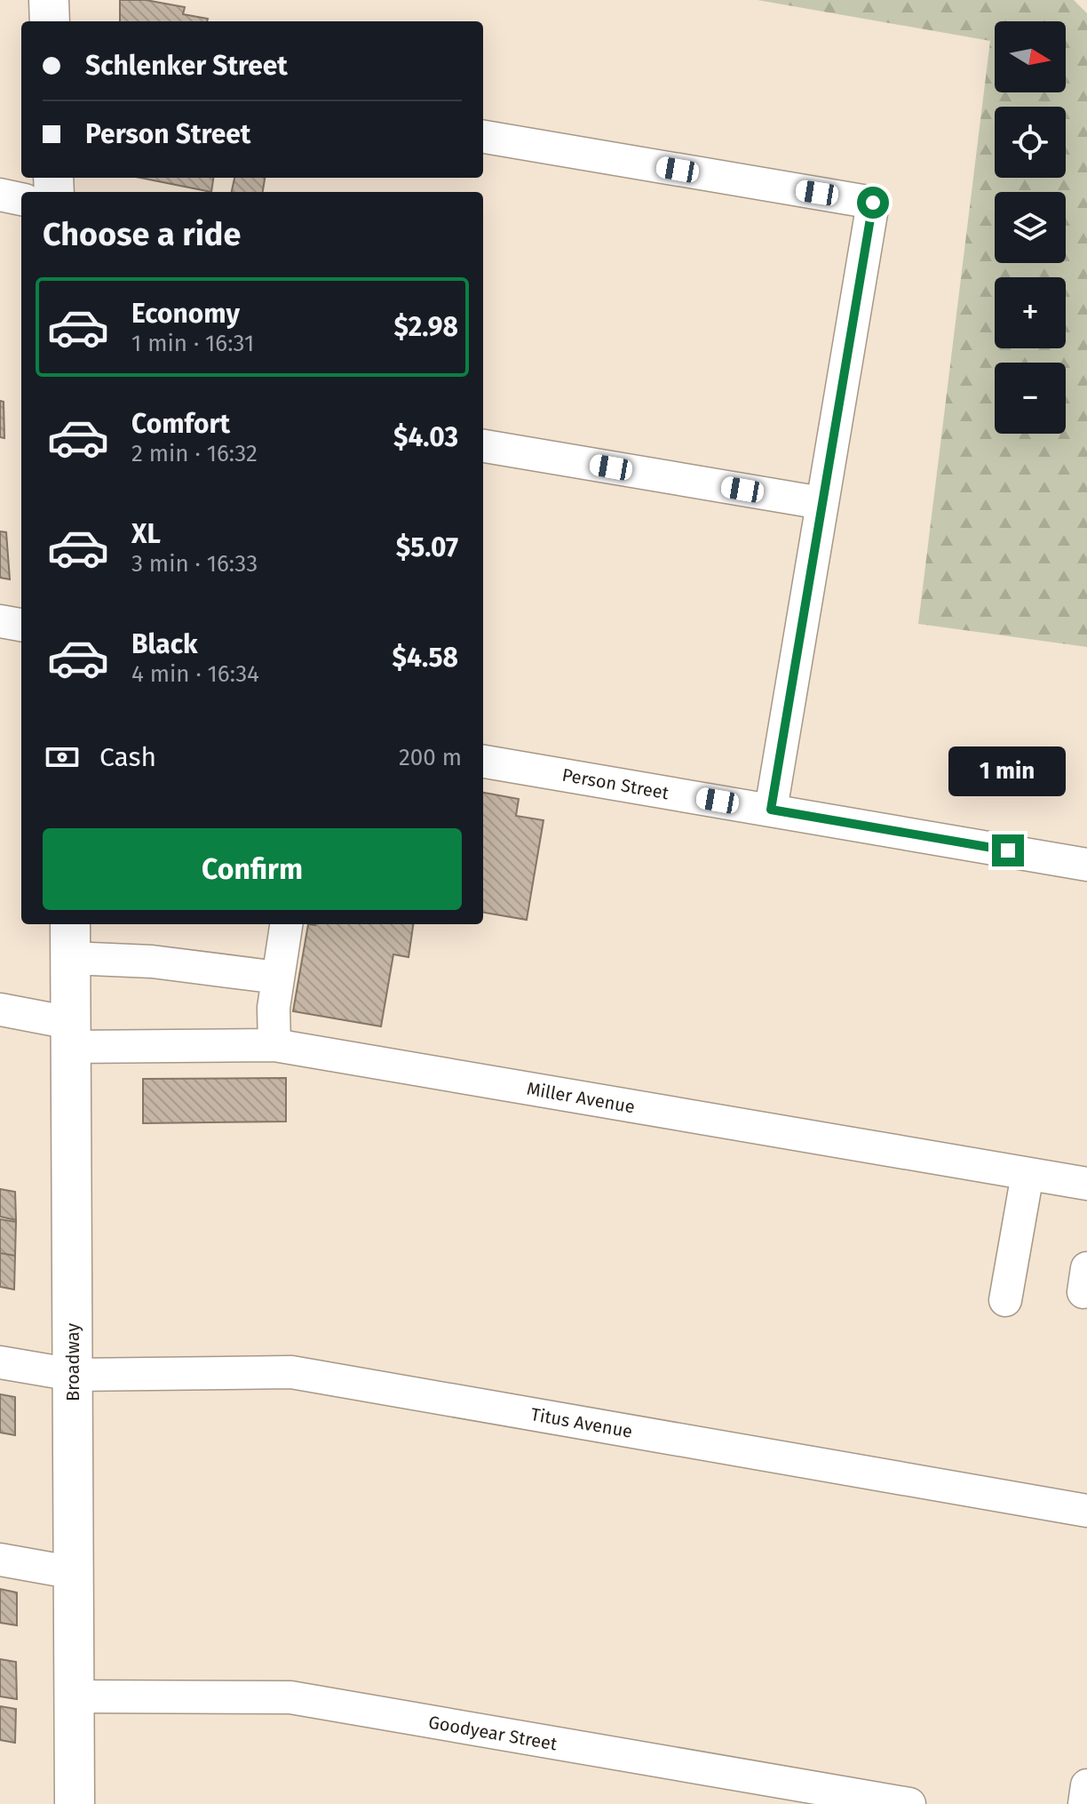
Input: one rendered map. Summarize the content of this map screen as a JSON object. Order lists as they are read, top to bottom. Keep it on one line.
{"streets":{"main road":["Broadway"],"street":["Person Street","Miller Avenue","Titus Avenue","Goodyear Street"]},"crossings":[["Miller Avenue","Broadway"],["Broadway","Titus Avenue"],["Broadway","Goodyear Street"]],"north":"right","page":{"map_buttons":["+","−"],"banner":["Schlenker Street","Person Street"],"heading":"Choose a ride","list":[{"name":"Economy","note":"1 min · 16:31","value":"$2.98"},{"name":"Comfort","note":"2 min · 16:32","value":"$4.03"},{"name":"XL","note":"3 min · 16:33","value":"$5.07"},{"name":"Black","note":"4 min · 16:34","value":"$4.58"}],"pay":["Cash","200 m"],"bubble":"1 min","buttons":"Confirm"}}
